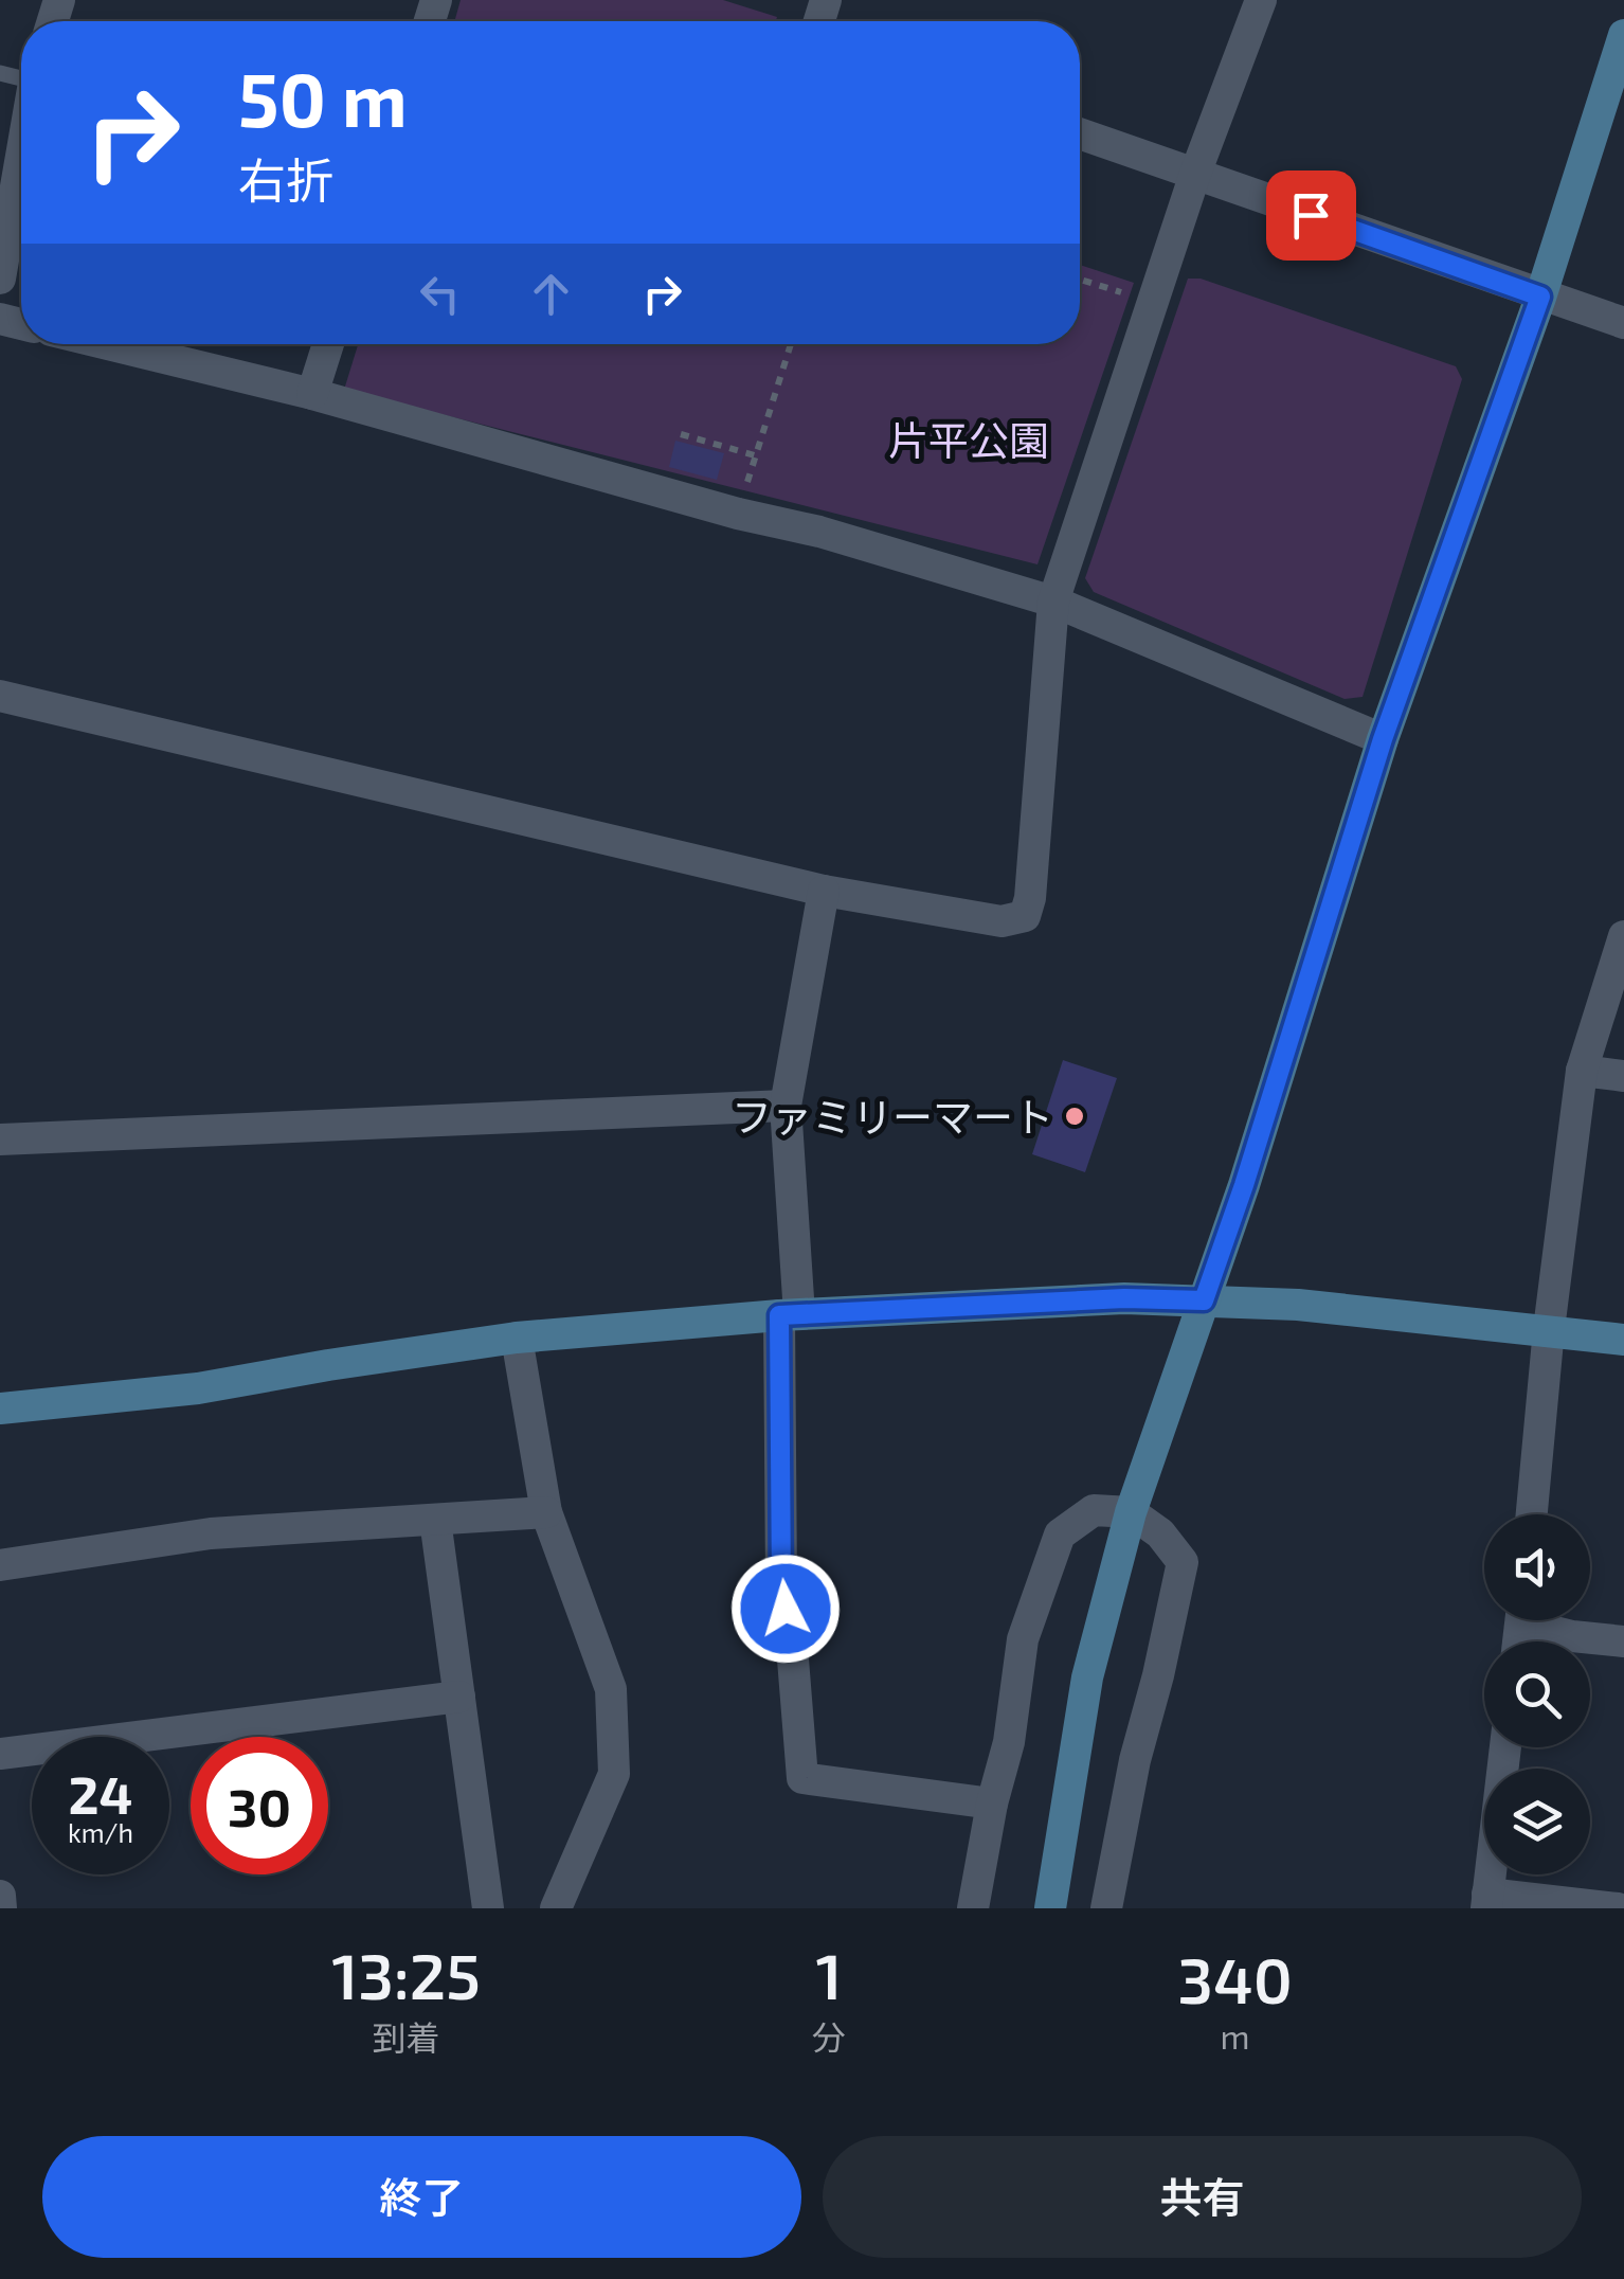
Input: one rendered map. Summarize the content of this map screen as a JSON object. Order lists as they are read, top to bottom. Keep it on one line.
{"parks":["片平公園"],"places":["ファミリーマート"],"page":{"turn":["50 m","右折"],"speed":"24 km/h","limit":"30","eta":["13:25","到着","1","分","340","m"],"buttons":["終了","共有"]}}
